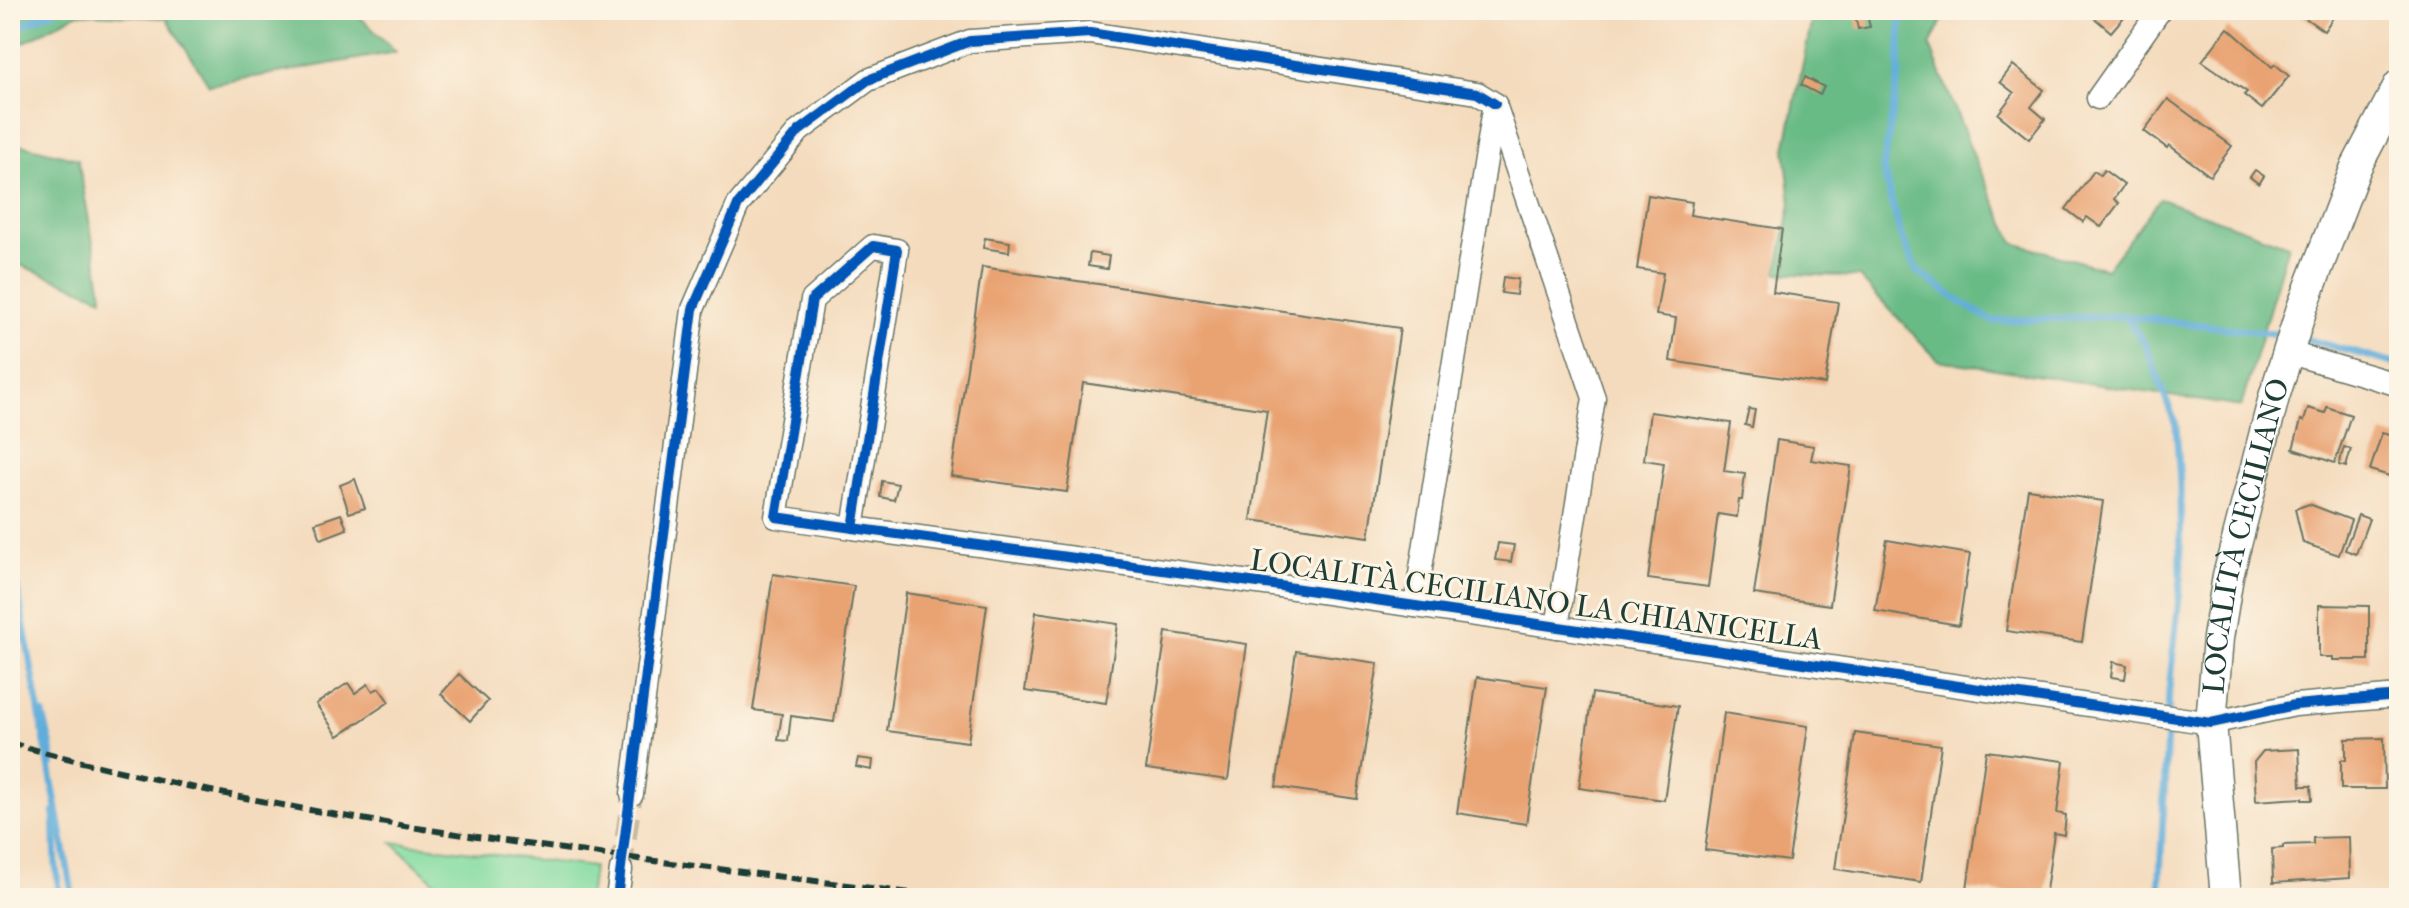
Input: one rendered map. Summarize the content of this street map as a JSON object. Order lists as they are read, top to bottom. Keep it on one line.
{"streets":{"street":["LOCALITÀ CECILIANO","LOCALITÀ CECILIANO LA CHIANICELLA"]},"crossings":[["LOCALITÀ CECILIANO","LOCALITÀ CECILIANO LA CHIANICELLA"]]}
